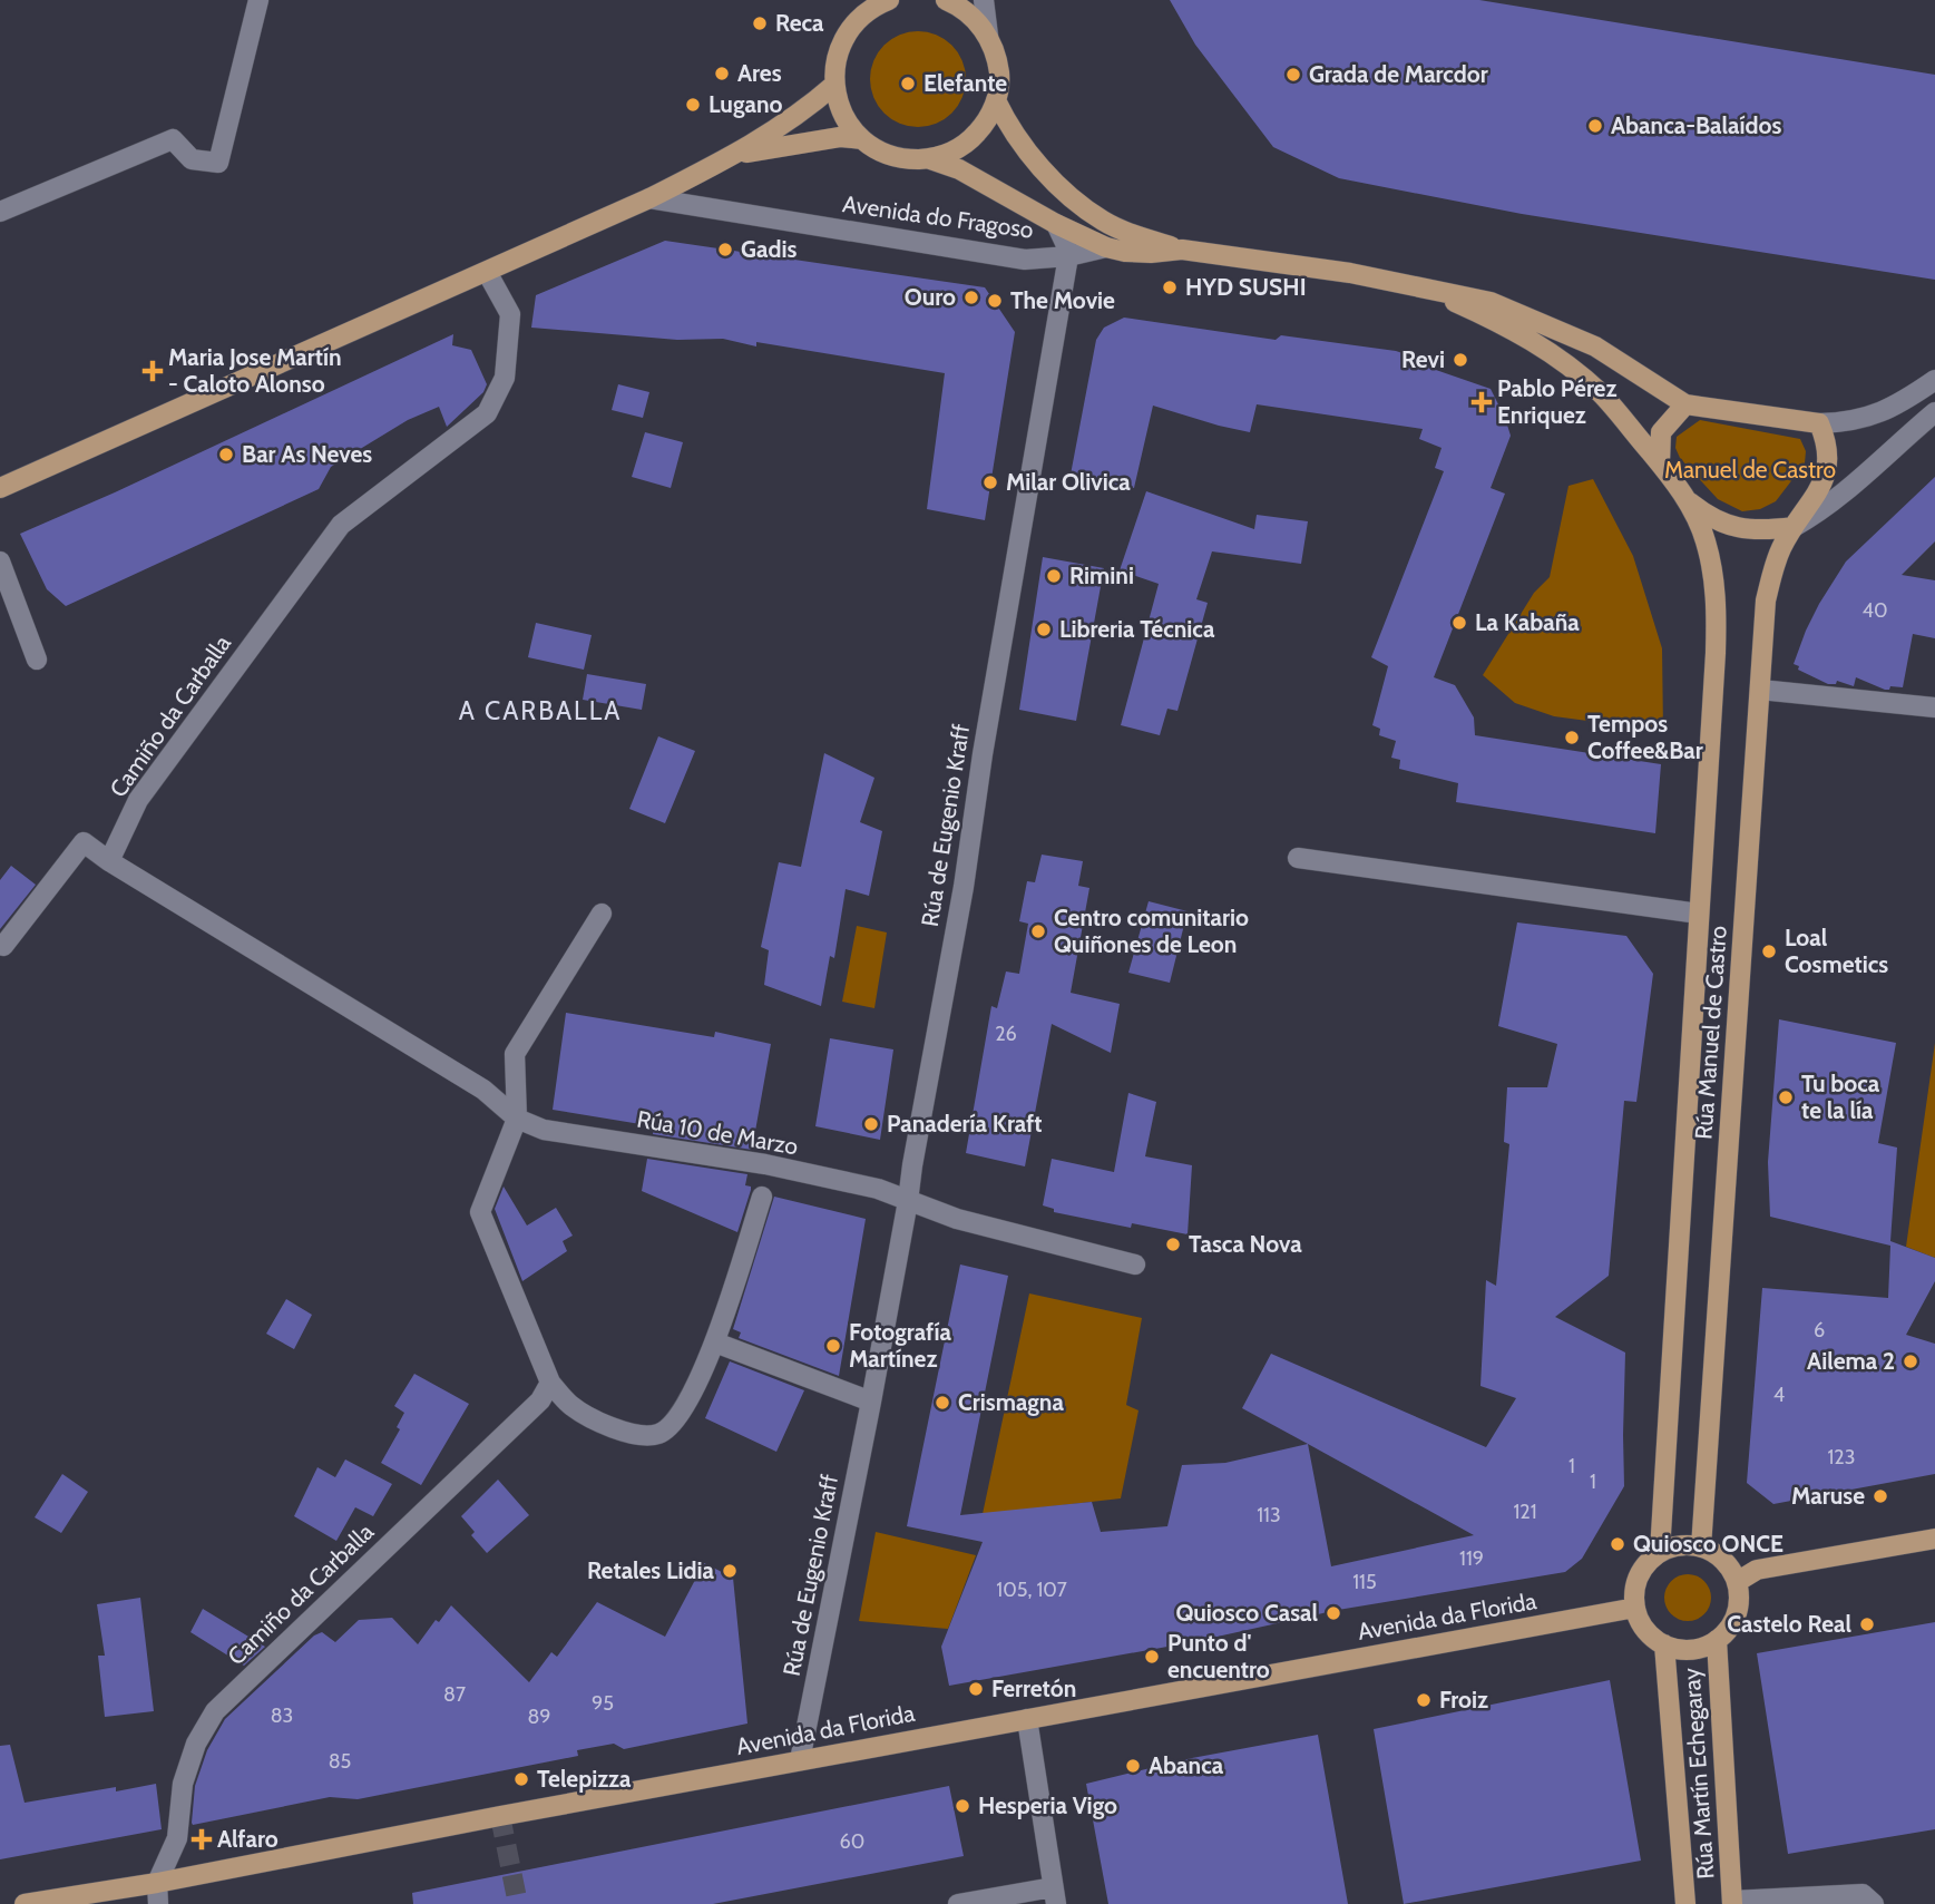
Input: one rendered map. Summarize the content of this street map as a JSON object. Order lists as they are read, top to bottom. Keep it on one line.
{"streets":{"main road":["Avenida do Fragoso","Rúa Manuel de Castro","Avenida da Florida","Rúa Martín Echegaray"],"street":["Camiño da Carballa","Rúa de Eugenio Kraff","Rúa 10 de Marzo"]},"crossings":[["Avenida do Fragoso","Rúa de Eugenio Kraff"],["Avenida do Fragoso","Rúa Manuel de Castro"],["Camiño da Carballa","Avenida da Florida"],["Rúa de Eugenio Kraff","Rúa 10 de Marzo"],["Rúa de Eugenio Kraff","Avenida da Florida"],["Rúa Manuel de Castro","Avenida da Florida"],["Rúa Manuel de Castro","Rúa Martín Echegaray"],["Avenida da Florida","Rúa Martín Echegaray"]],"districts":["A CARBALLA"],"parks":["Manuel de Castro"],"places":{"other":["Reca","Ares","Grada de Marcdor","Elefante","Lugano","Abanca-Balaídos","Gadis","HYD SUSHI","Ouro","The Movie","Revi","Bar As Neves","Milar Olivica","Rimini","La Kabaña","Libreria Técnica","Tempos Coffee&Bar","Centro comunitario Quiñones de Leon","Loal Cosmetics","Tu boca te la lía","Panadería Kraft","Tasca Nova","Fotografía Martínez","Ailema 2","Crismagna","Maruse","Quiosco ONCE","Retales Lidia","Quiosco Casal","Castelo Real","Punto d' encuentro","Ferretón","Froiz","Abanca","Telepizza","Hesperia Vigo"],"health":["Maria Jose Martín - Caloto Alonso","Pablo Pérez Enriquez","Alfaro"]},"house_numbers":["40","26","6","4","123","1","1","121","113","119","115","105, 107","87","95","83","89","85","60"]}
